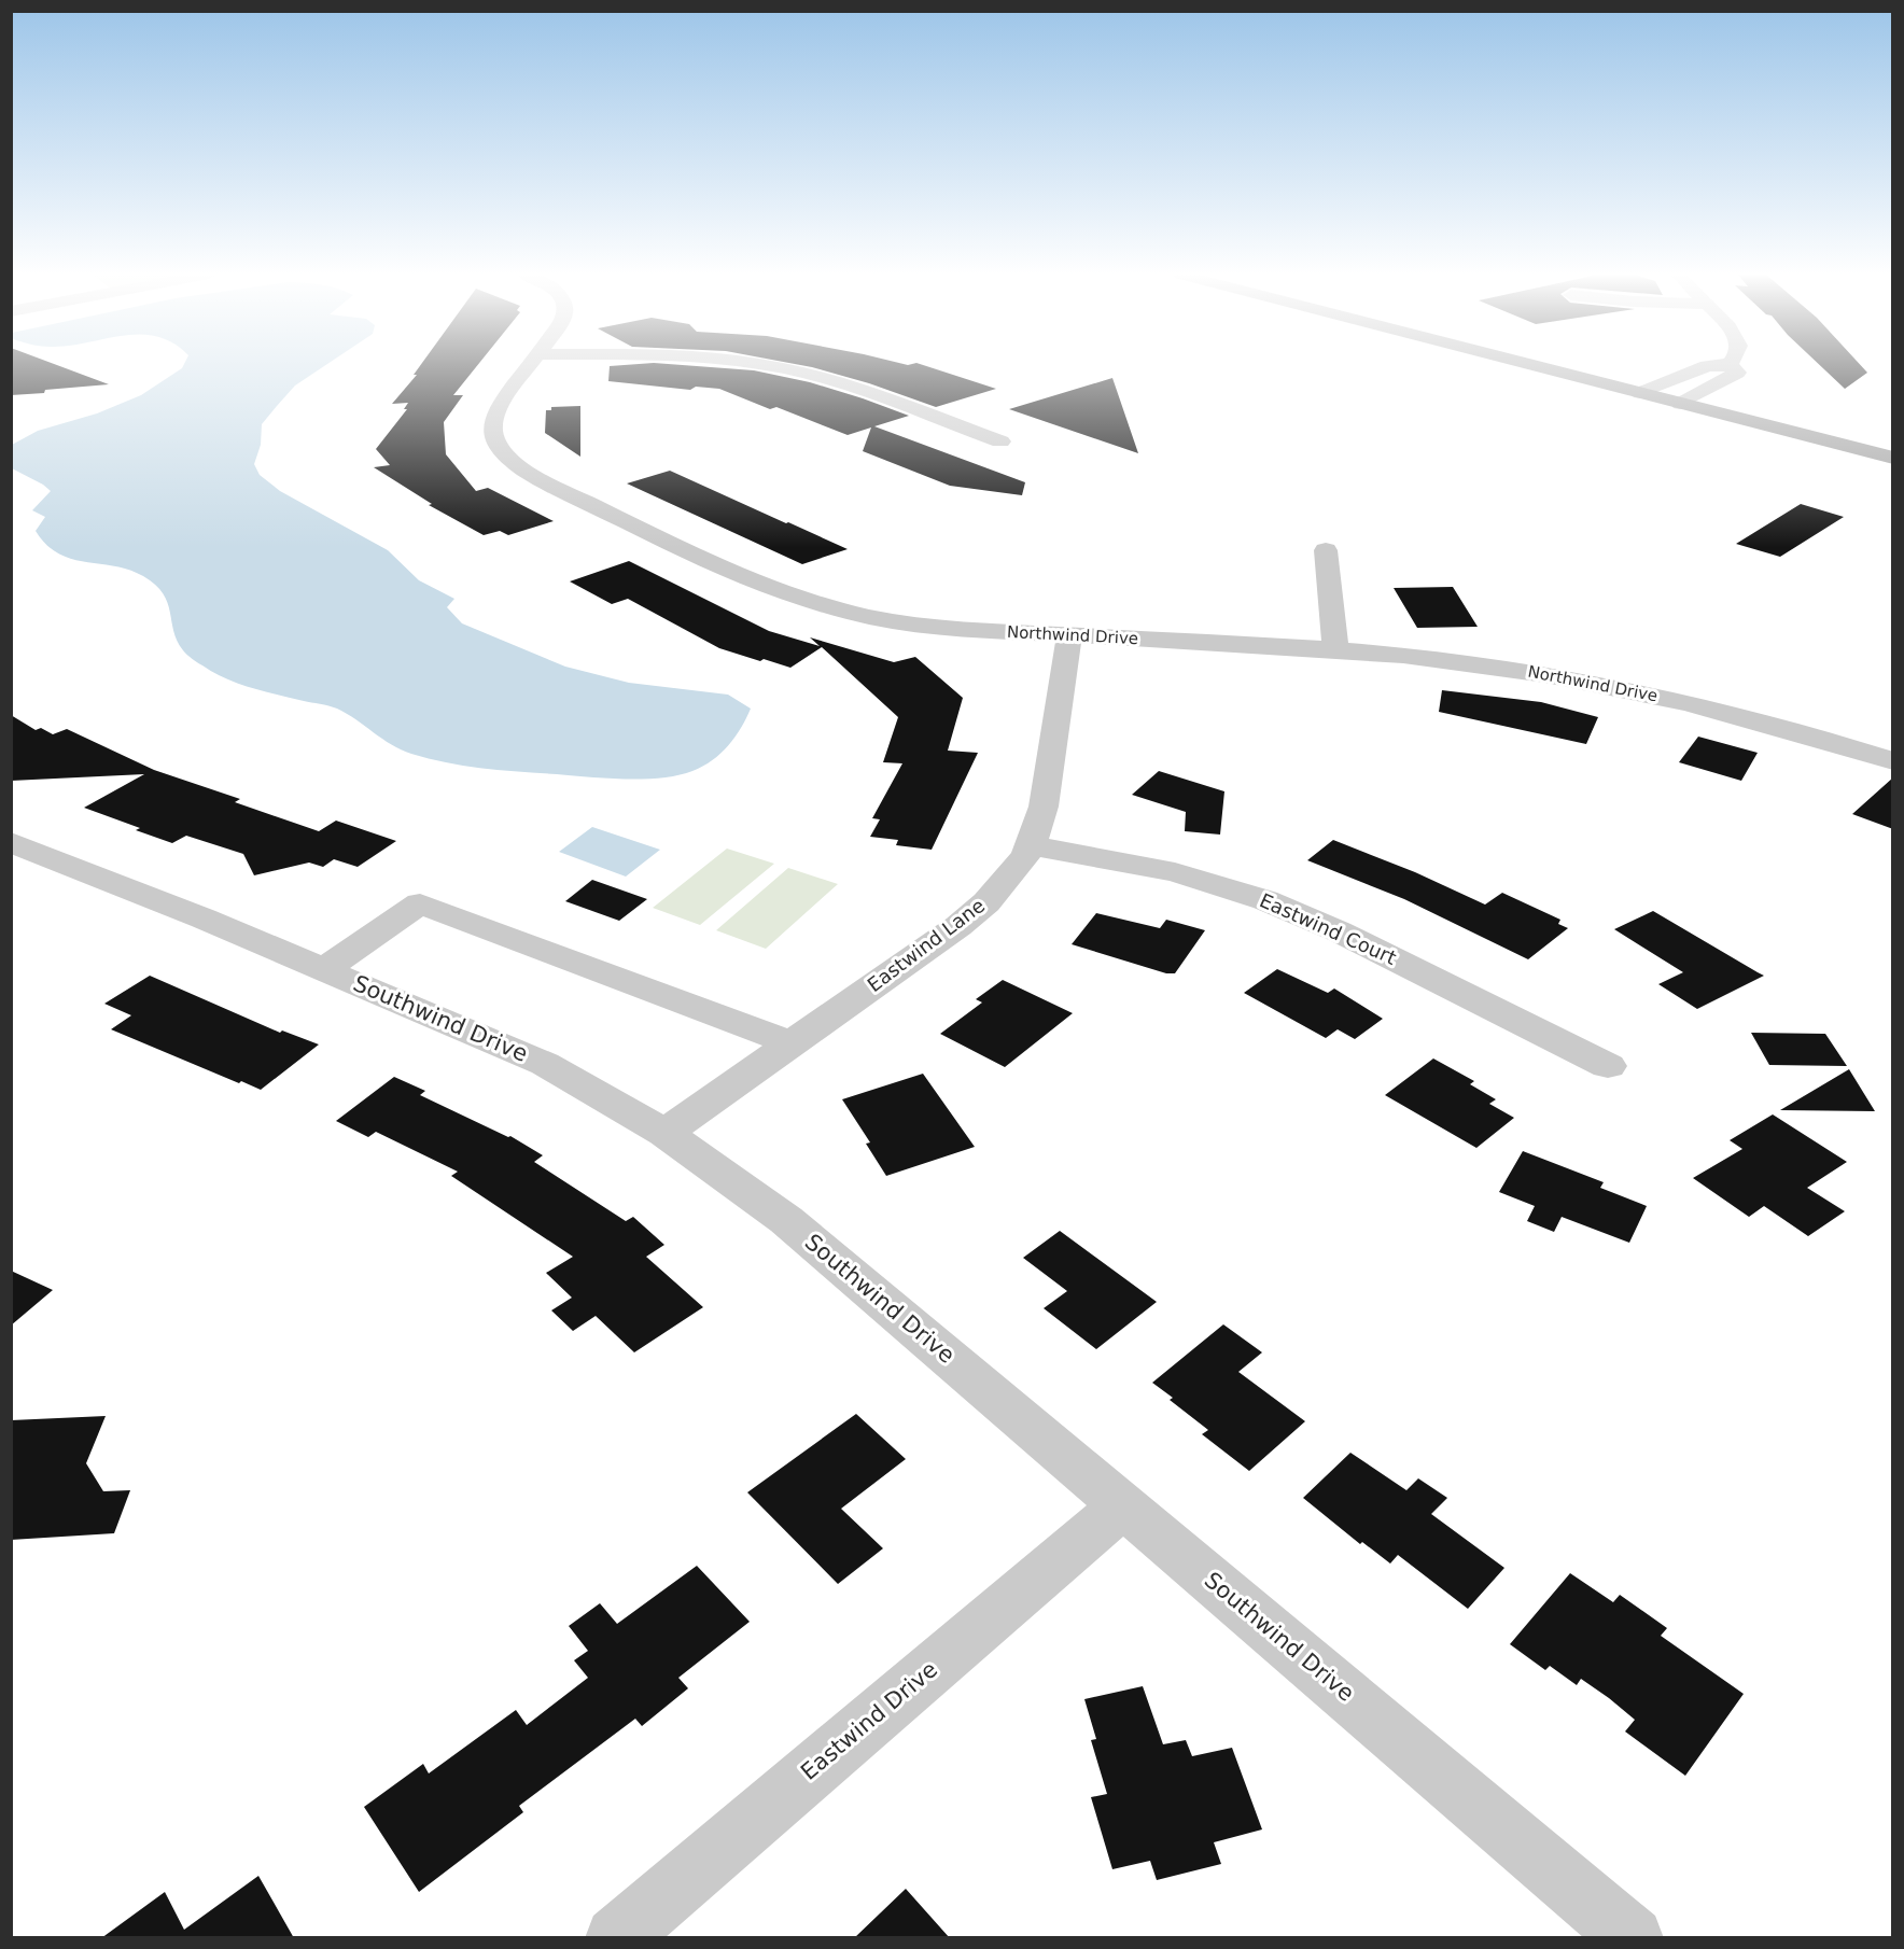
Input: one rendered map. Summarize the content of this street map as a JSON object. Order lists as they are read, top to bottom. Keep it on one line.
{"streets":{"street":["Northwind Drive","Eastwind Court","Eastwind Lane","Southwind Drive","Eastwind Drive"]},"crossings":[["Northwind Drive","Eastwind Lane"],["Eastwind Court","Eastwind Lane"],["Eastwind Lane","Southwind Drive"],["Southwind Drive","Eastwind Drive"]]}
